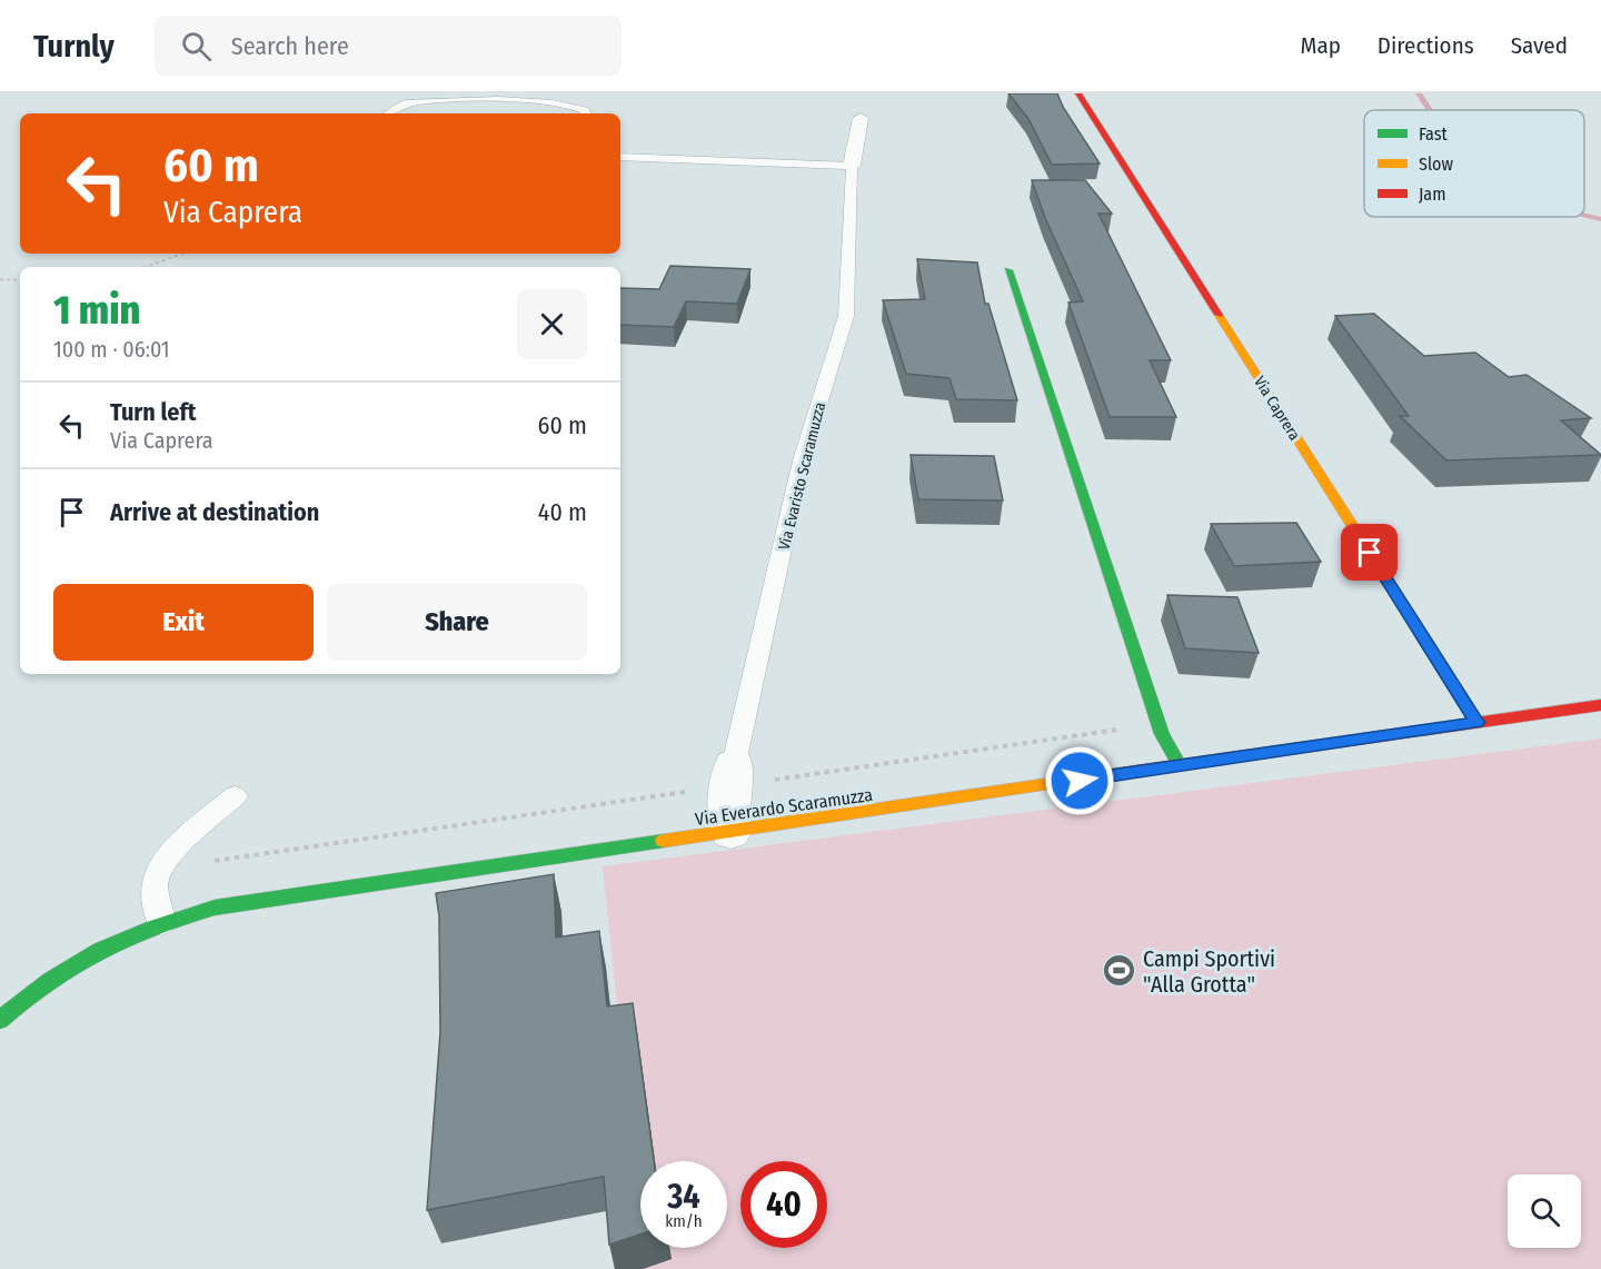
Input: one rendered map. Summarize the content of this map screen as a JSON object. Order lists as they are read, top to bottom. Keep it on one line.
{"streets":{"street":["Via Caprera","Via Evaristo Scaramuzza","Via Everardo Scaramuzza"]},"crossings":[["Via Caprera","Via Everardo Scaramuzza"],["Via Evaristo Scaramuzza","Via Everardo Scaramuzza"]],"places":{"sports":["Campi Sportivi \"Alla Grotta\""]},"legend":["Fast","Slow","Jam"],"page":{"header":"Turnly","search":"Search here","nav":["Map","Directions","Saved"],"turn":["60 m","Via Caprera"],"heading":["1 min","100 m · 06:01"],"list":[{"name":"Turn left","note":"Via Caprera","value":"60 m"},{"name":"Arrive at destination","value":"40 m"}],"buttons":["Exit","Share"],"speed":"34 km/h","limit":"40"}}
